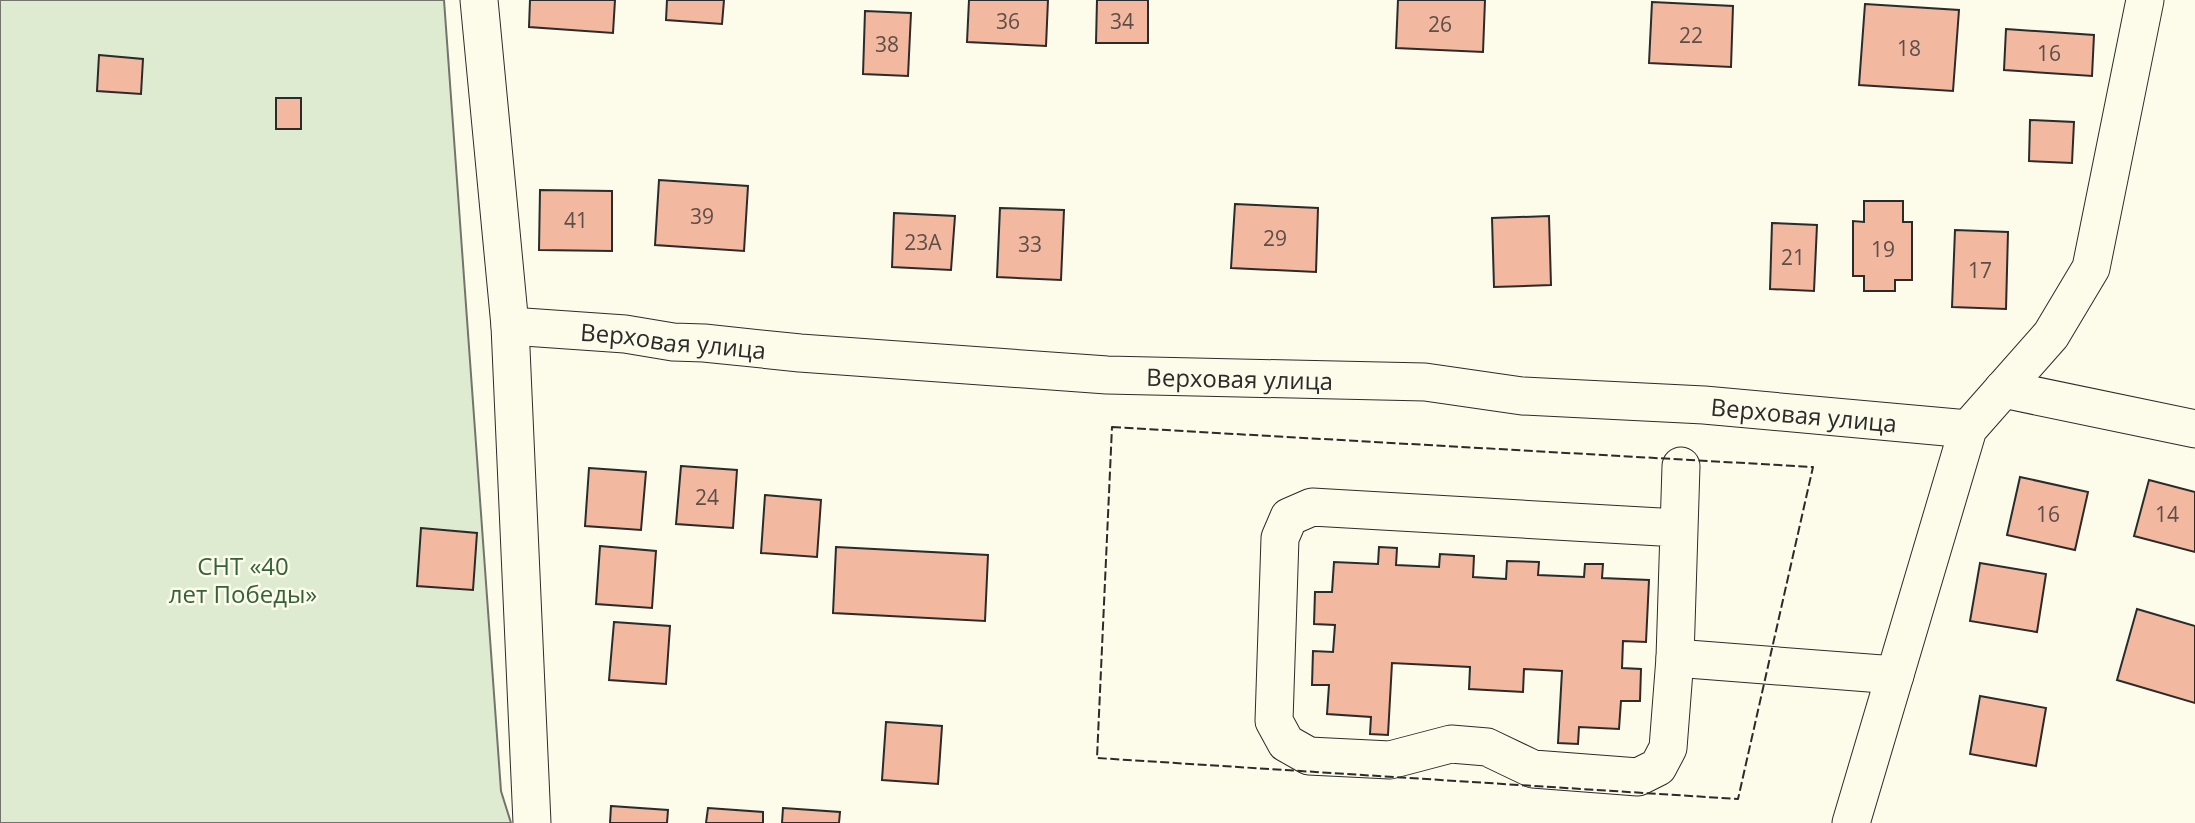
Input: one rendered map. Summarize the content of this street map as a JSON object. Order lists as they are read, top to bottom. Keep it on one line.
{"streets":{"street":["Верховая улица"]},"parks":["СНТ «40 лет Победы»"],"house_numbers":["36","34","26","22","38","18","16","39","41","29","23А","33","19","21","17","24","16","14"]}
